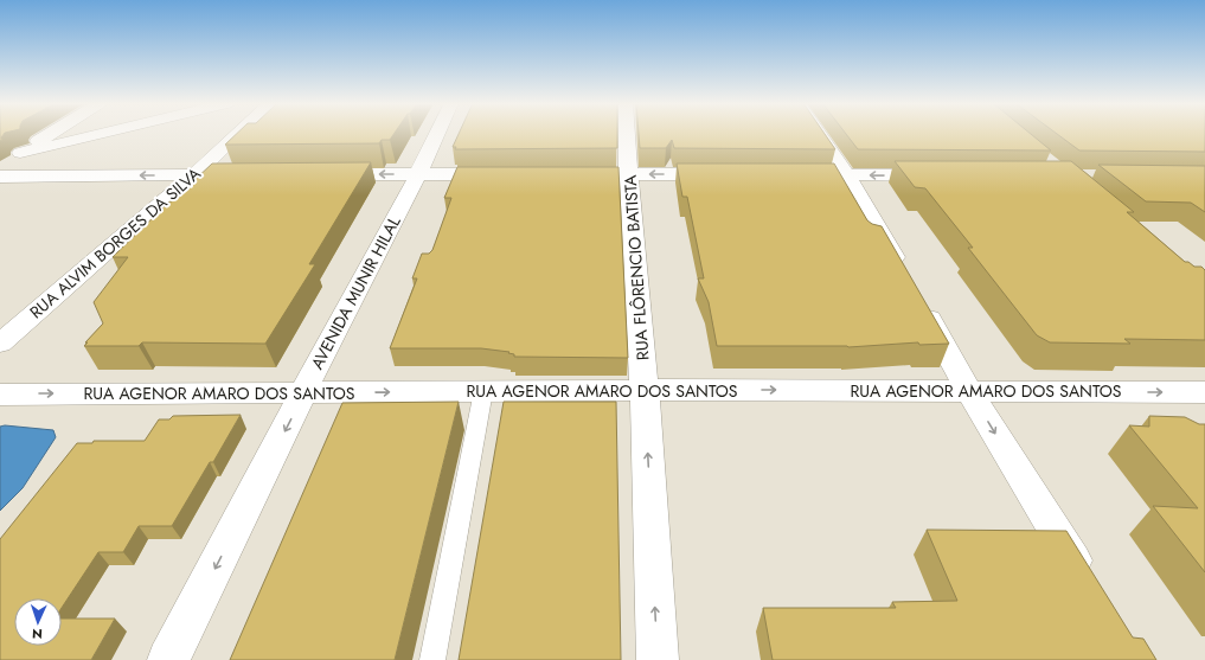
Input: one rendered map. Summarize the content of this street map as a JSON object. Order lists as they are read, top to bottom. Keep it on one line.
{"streets":{"street":["RUA ALVIM BORGES DA SILVA","RUA FLÔRENCIO BATISTA","AVENIDA MUNIR HILAL","RUA AGENOR AMARO DOS SANTOS"]},"crossings":[["RUA FLÔRENCIO BATISTA","RUA AGENOR AMARO DOS SANTOS"],["AVENIDA MUNIR HILAL","RUA AGENOR AMARO DOS SANTOS"]],"one_way":["RUA FLÔRENCIO BATISTA","AVENIDA MUNIR HILAL"],"north":"bottom"}
